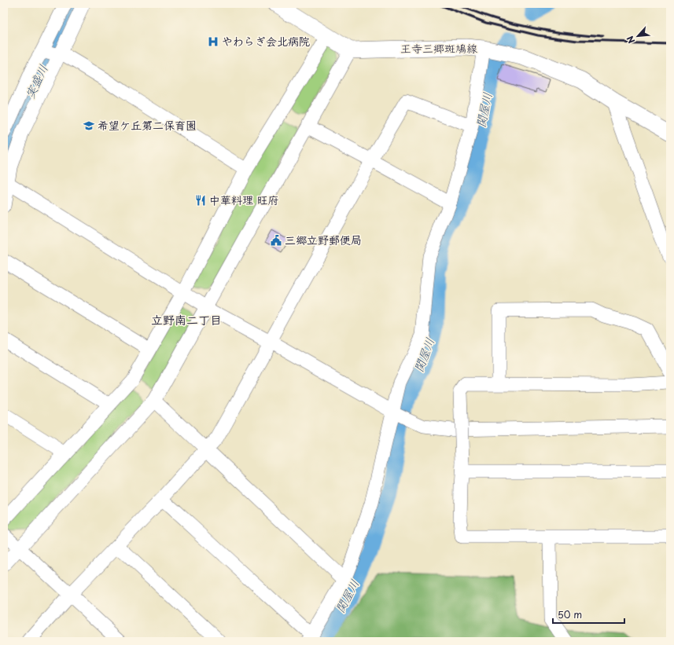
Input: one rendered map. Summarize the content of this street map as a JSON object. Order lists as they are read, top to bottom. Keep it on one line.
{"streets":{"main road":["王寺三郷斑鳩線"]},"districts":["立野南二丁目"],"water":["実盛川","関屋川"],"places":{"hospital":["やわらぎ会北病院"],"school or university":["希望ケ丘第二保育園"],"restaurant":["中華料理 旺府"],"public building":["三郷立野郵便局"]},"scale_bar":"50 m","north":"bottom left"}
